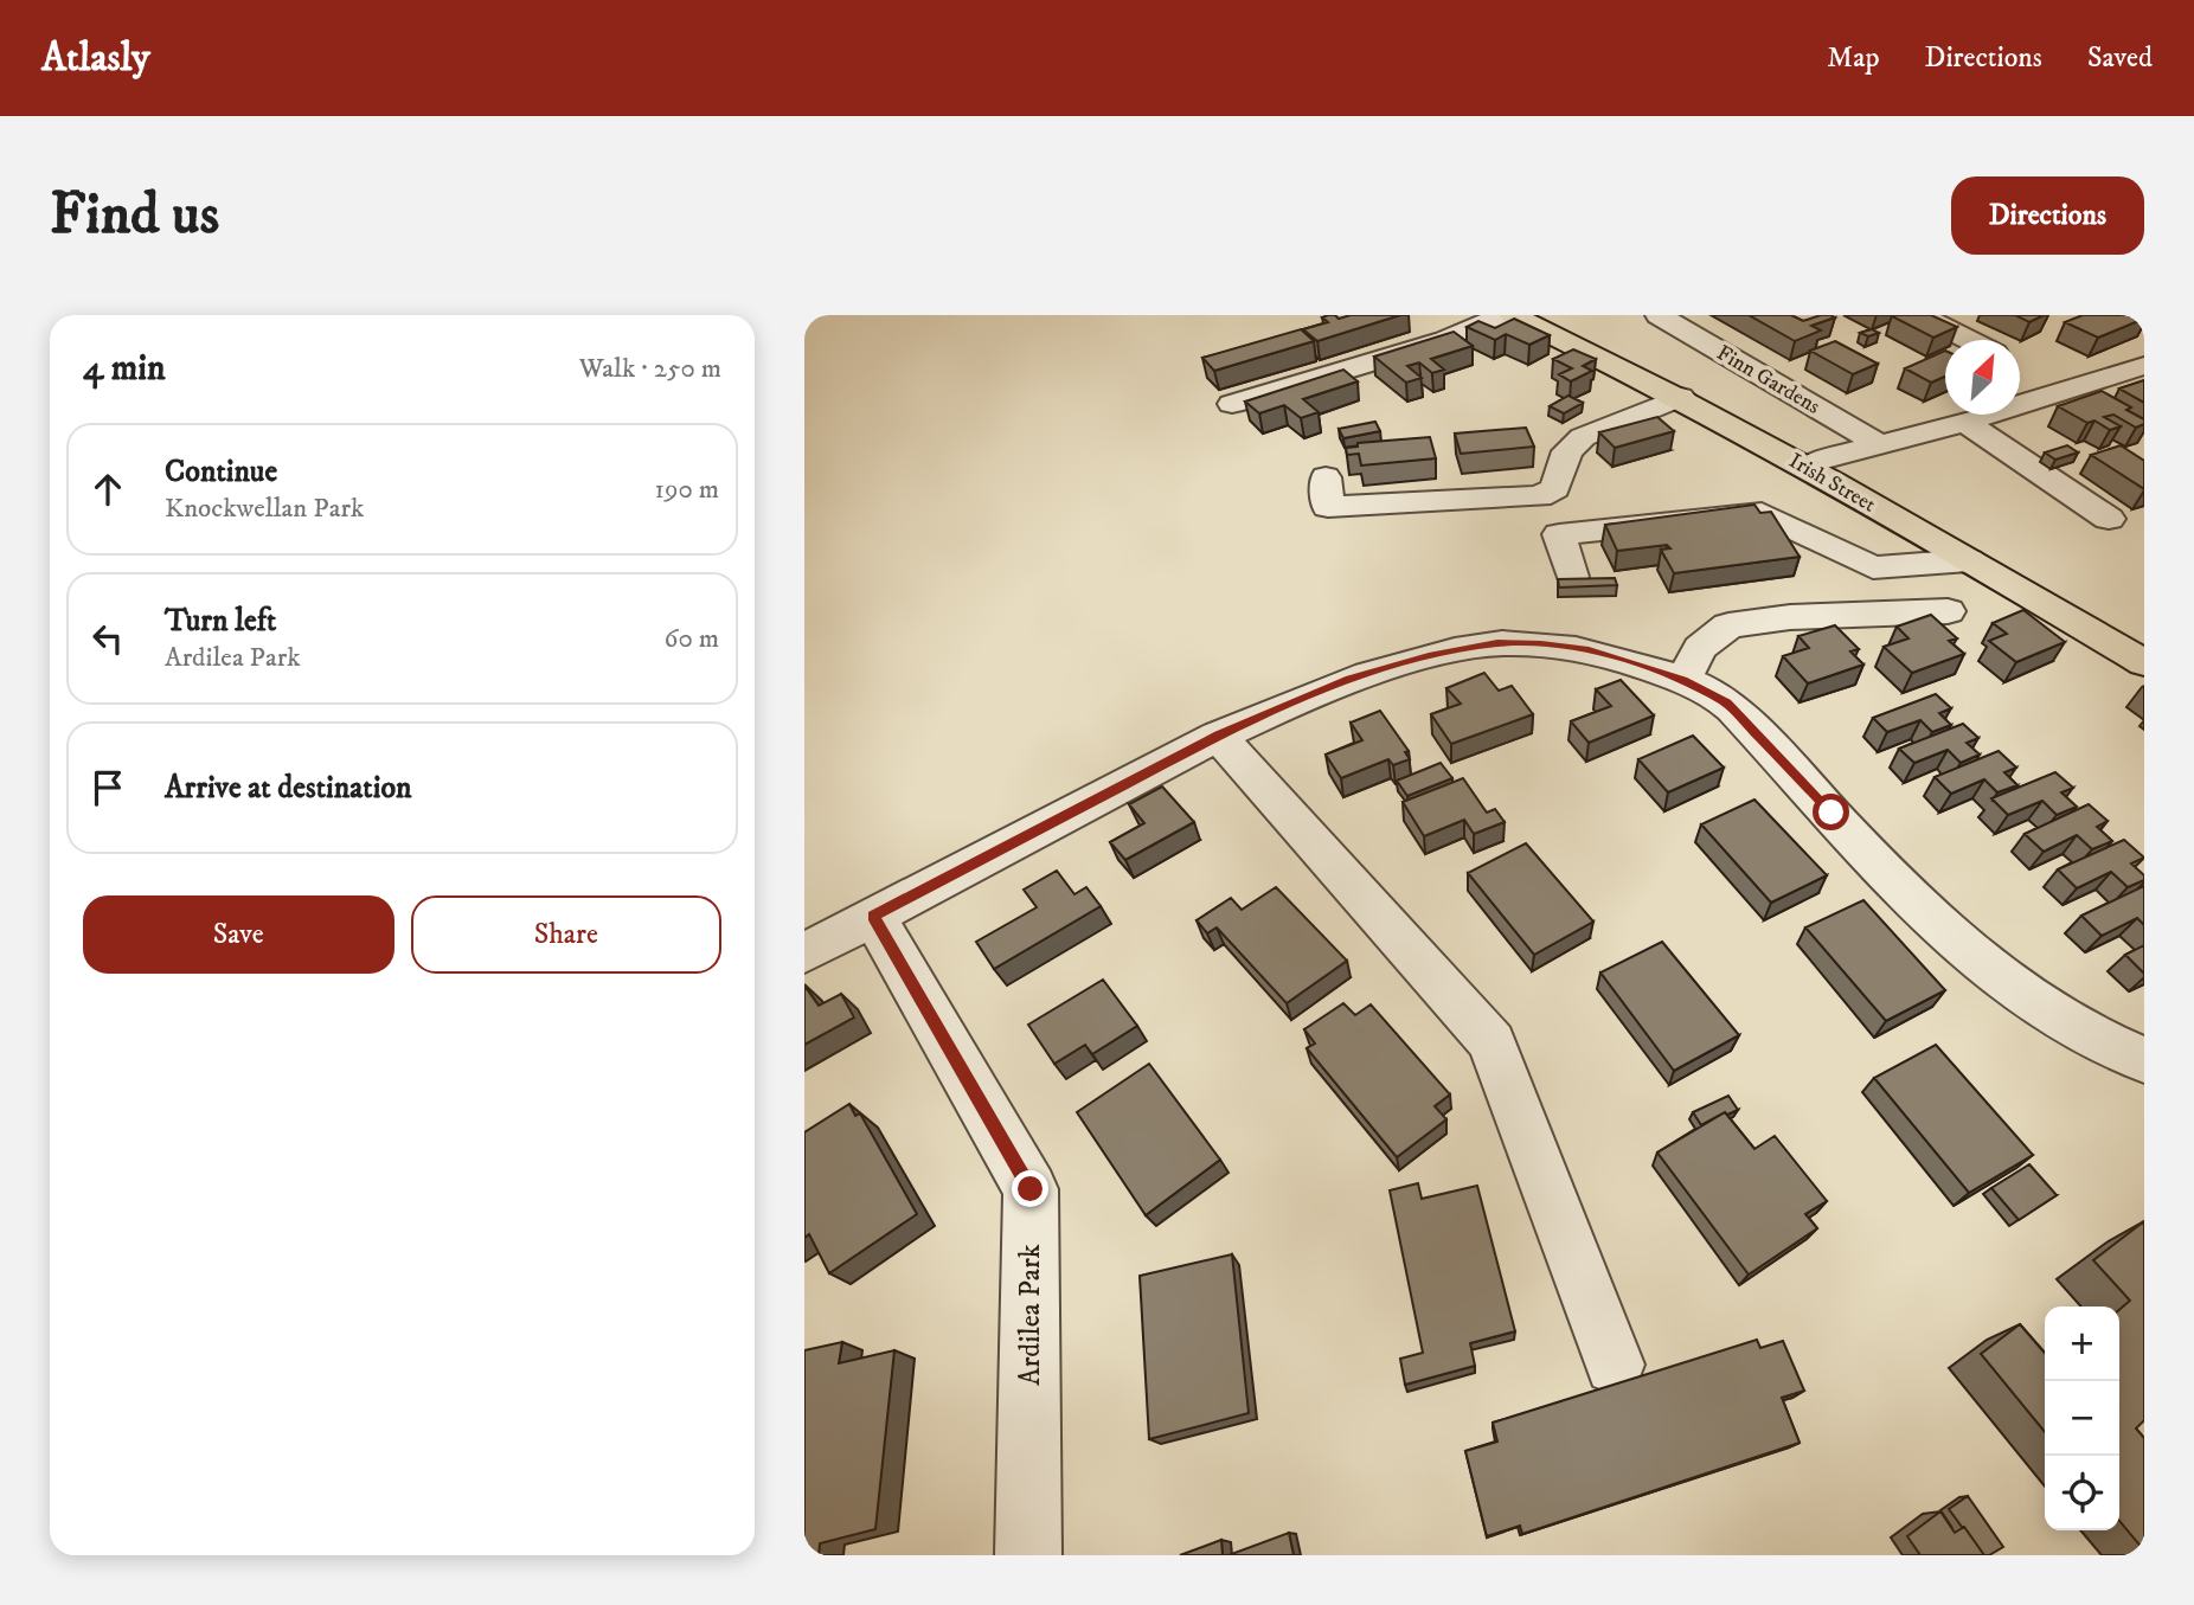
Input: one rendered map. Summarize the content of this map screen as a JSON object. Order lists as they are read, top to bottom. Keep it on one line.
{"streets":{"main road":["Irish Street"],"street":["Finn Gardens","Ardilea Park"]},"north":"top right","page":{"header":"Atlasly","nav":["Map","Directions","Saved"],"buttons":["Directions",["Save","Share"]],"title":"Find us","heading":["4 min","Walk · 250 m"],"list":[["Continue","Knockwellan Park","190 m"],["Turn left","Ardilea Park","60 m"],"Arrive at destination"],"map_buttons":["+","−"]}}
